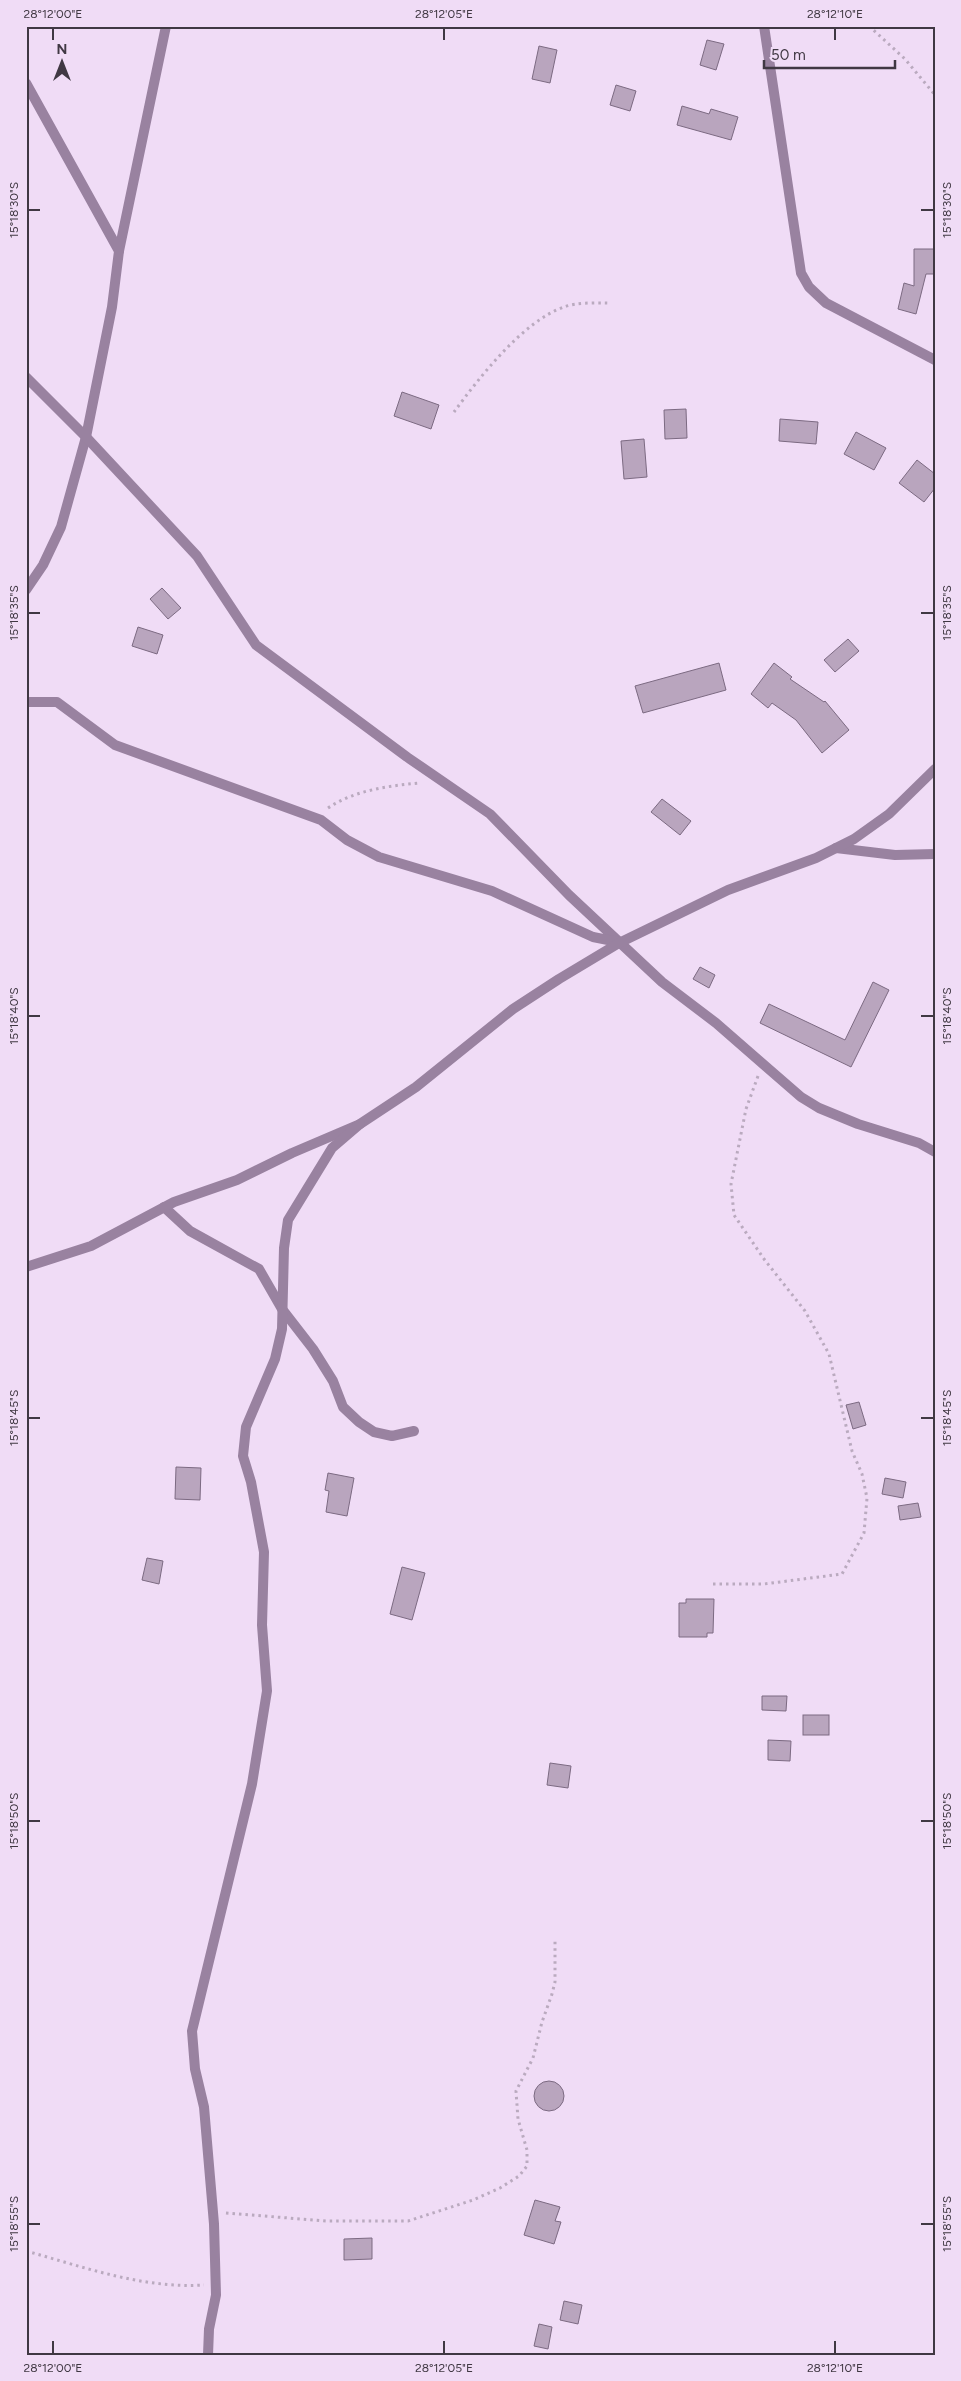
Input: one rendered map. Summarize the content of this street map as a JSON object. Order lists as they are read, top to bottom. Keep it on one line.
{"scale_bar":"50 m","north":"top","coordinates":["28°12'00\"E","28°12'05\"E","28°12'10\"E","15°18'30\"S","15°18'35\"S","15°18'40\"S","15°18'45\"S","15°18'50\"S","15°18'55\"S"]}
